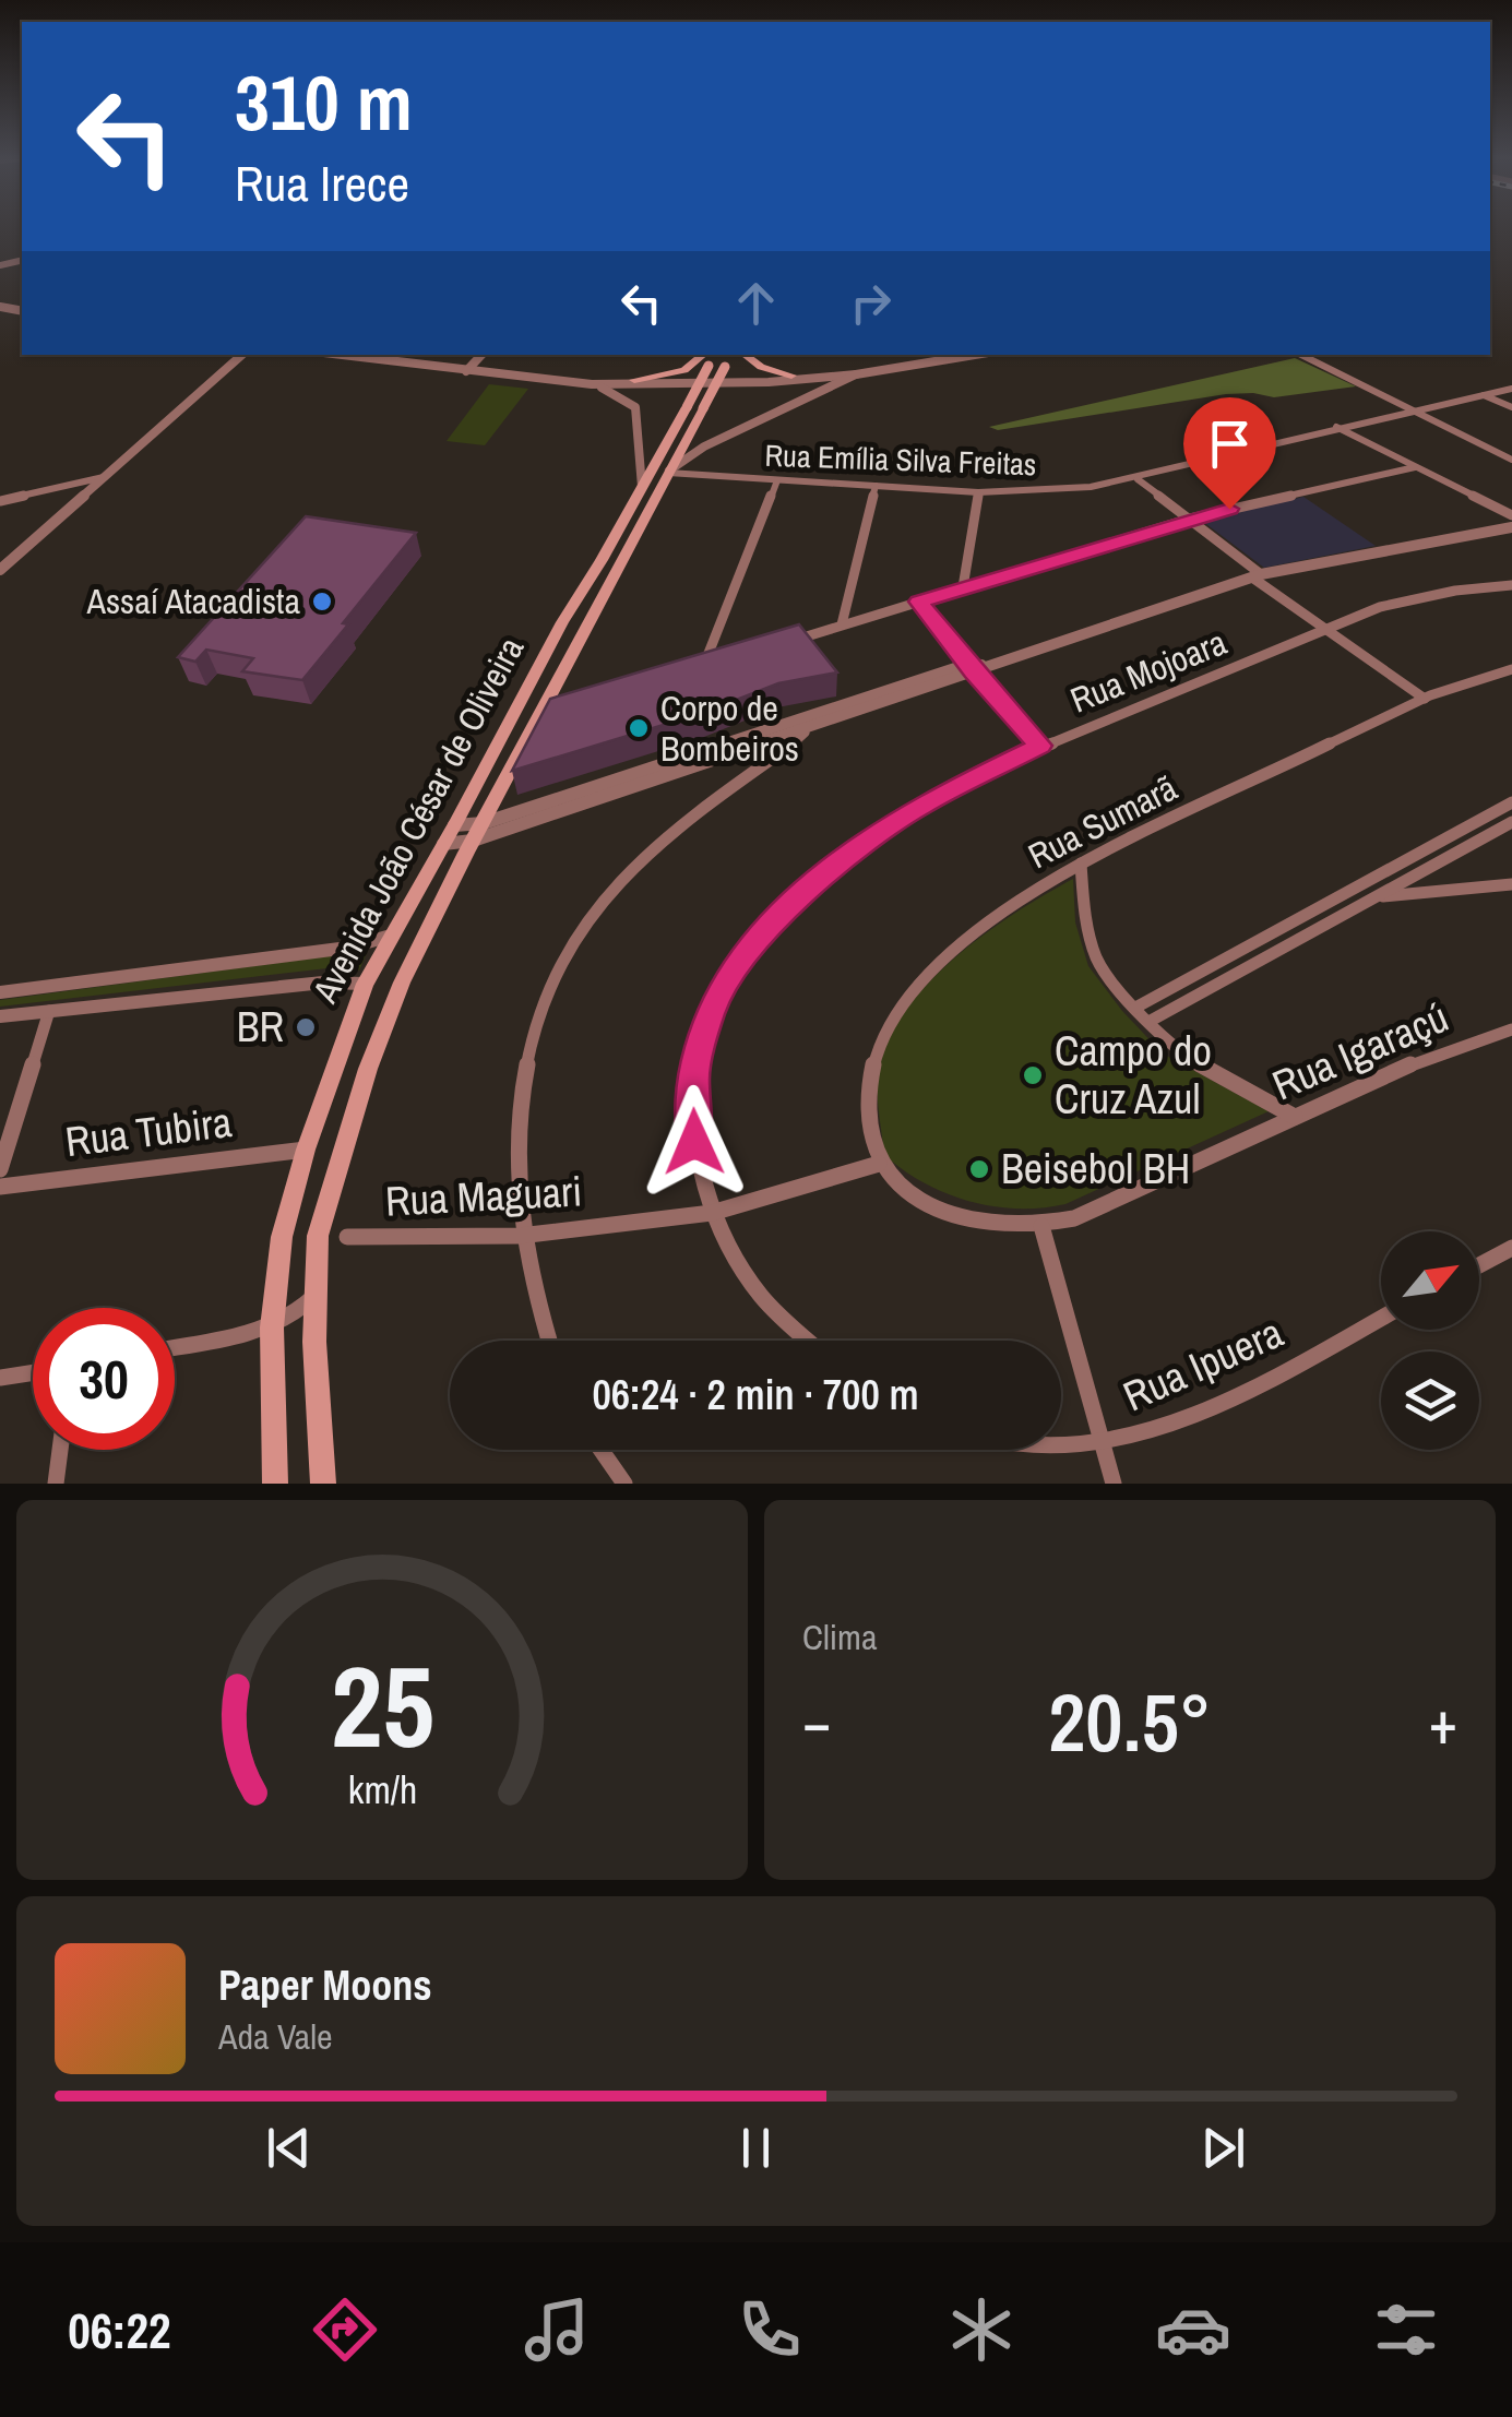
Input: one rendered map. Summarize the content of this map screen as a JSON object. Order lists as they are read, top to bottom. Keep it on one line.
{"streets":{"main road":["Avenida João César de Oliveira"],"street":["Rua Emília Silva Freitas","Rua Mojoara","Rua Sumarã","Rua Igaraçú","Rua Tubira","Rua Maguari","Rua Ipuera"]},"crossings":[["Rua Emília Silva Freitas","Avenida João César de Oliveira"],["Rua Mojoara","Rua Maguari"],["Avenida João César de Oliveira","Rua Tubira"],["Rua Sumarã","Rua Igaraçú"],["Rua Sumarã","Rua Maguari"],["Rua Igaraçú","Rua Maguari"]],"places":["Assaí Atacadista","Corpo de Bombeiros","BR","Campo do Cruz Azul","Beisebol BH"],"north":"top right","page":{"turn":["310 m","Rua Irece"],"limit":"30","trip":"06:24 · 2 min · 700 m","tile":"Clima","heat":["−","20.5°","+"],"song":["Paper Moons","Ada Vale"],"tabs":"06:22","gauge":["25","km/h"]}}
